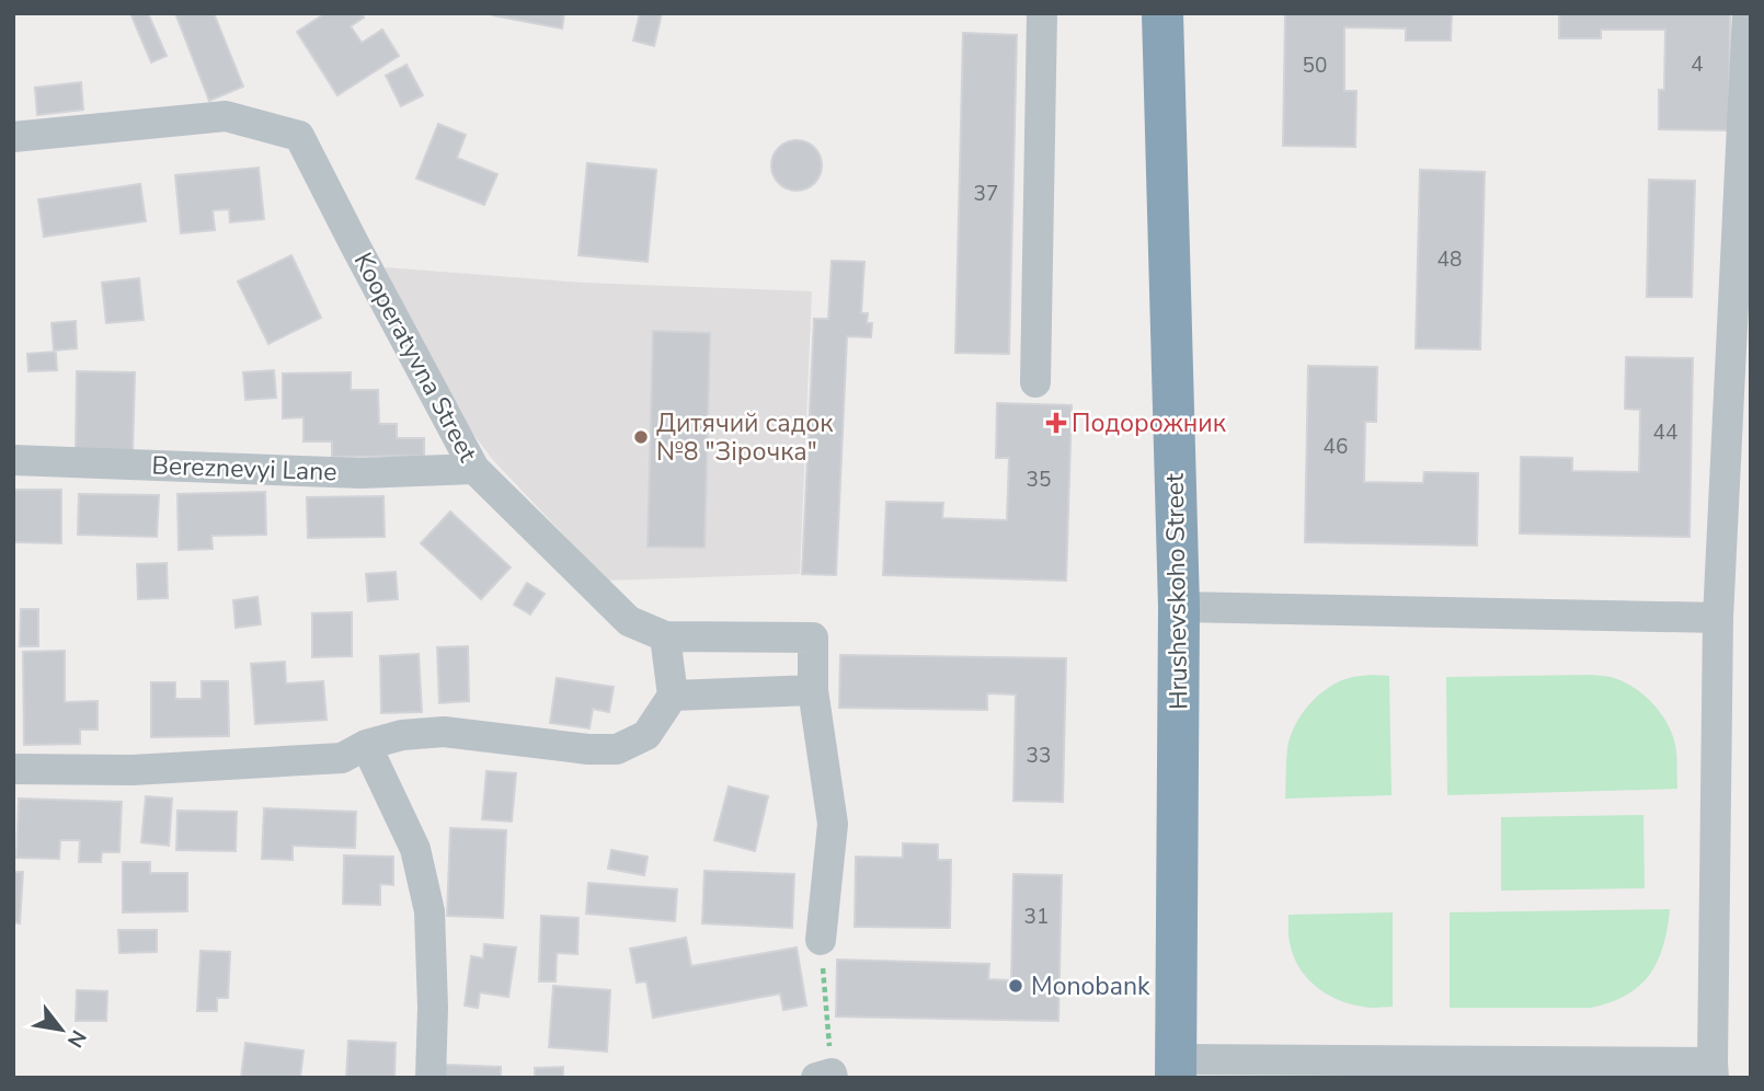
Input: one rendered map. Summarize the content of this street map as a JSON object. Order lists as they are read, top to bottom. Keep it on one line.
{"streets":{"highway":["Hrushevskoho Street"],"street":["Kooperatyvna Street","Bereznevyi Lane"]},"crossings":[["Kooperatyvna Street","Bereznevyi Lane"]],"places":{"health":["Подорожник"],"other":["Дитячий садок №8 \"Зірочка\"","Monobank"]},"house_numbers":["4","50","37","48","44","46","35","33","31"],"north":"bottom right"}
